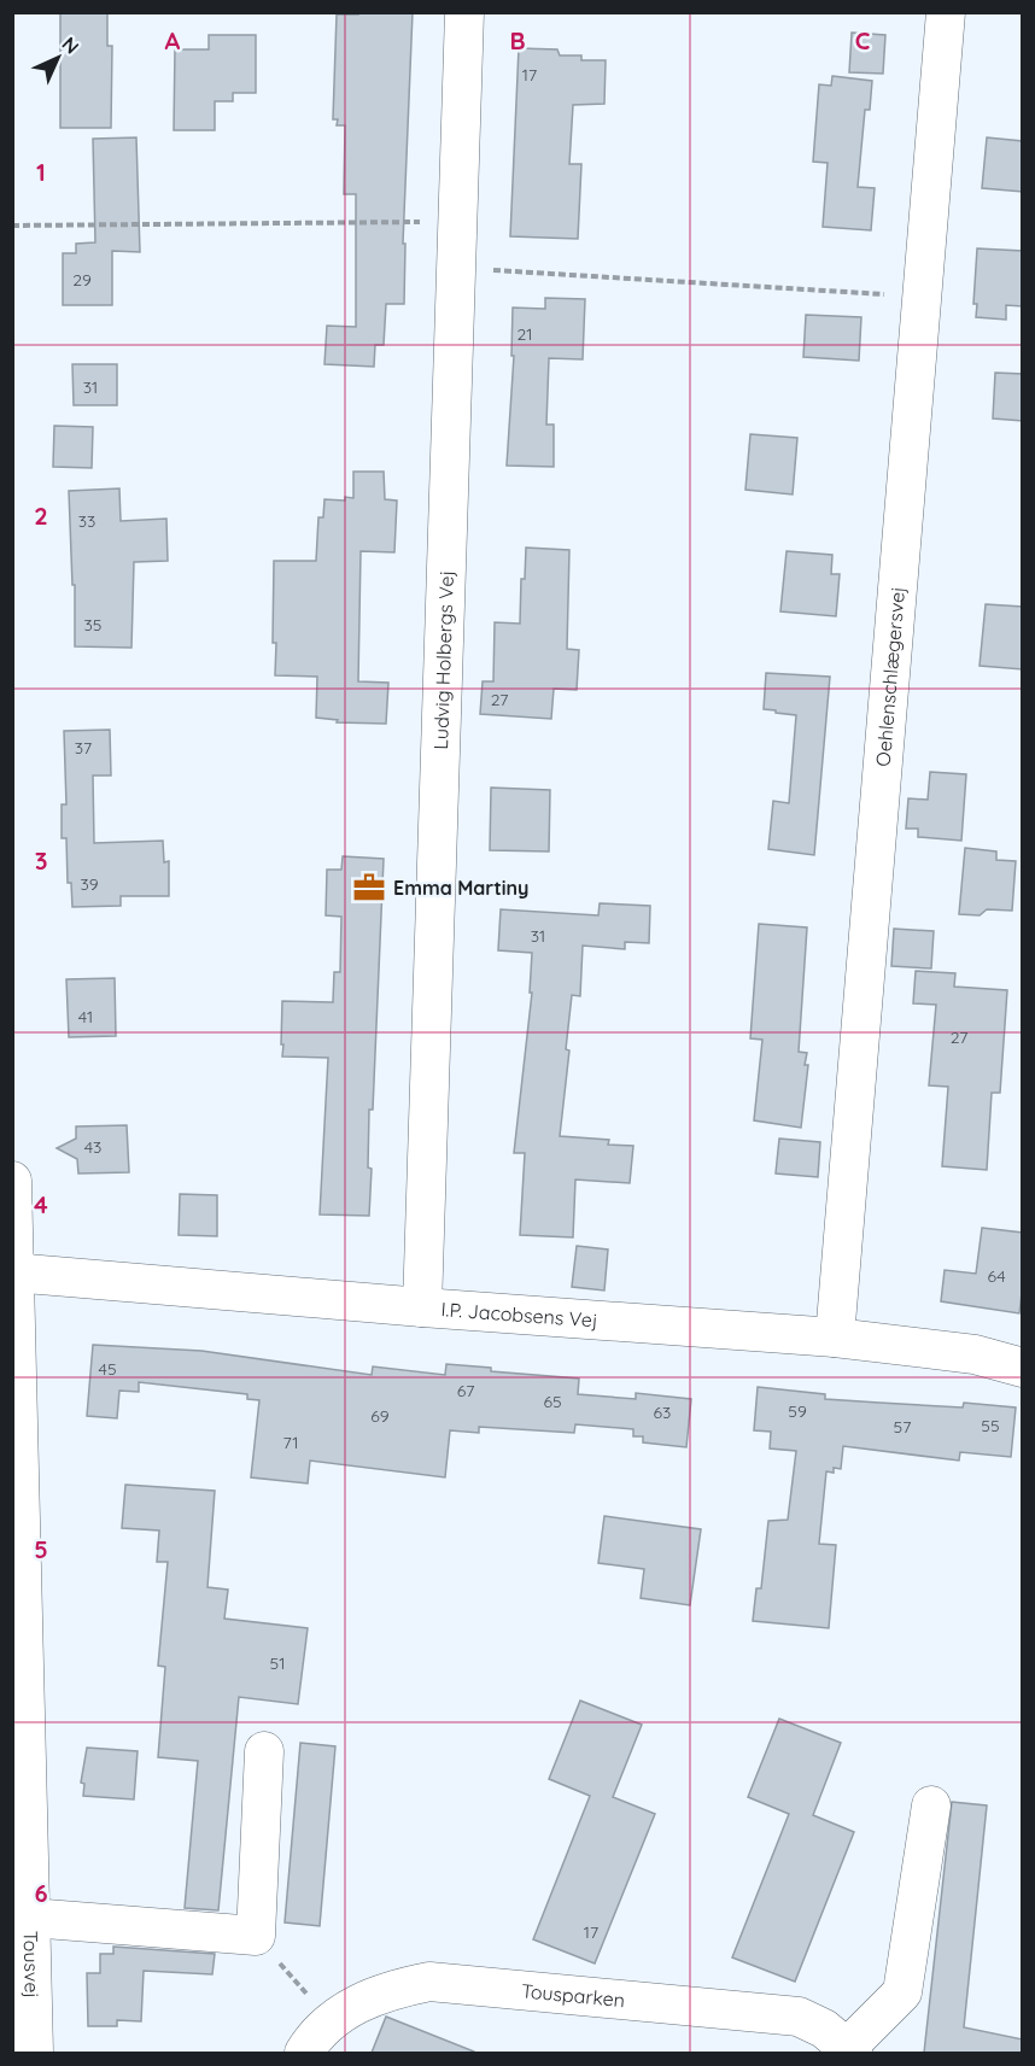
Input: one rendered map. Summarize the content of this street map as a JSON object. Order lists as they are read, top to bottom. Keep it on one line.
{"streets":{"street":["Ludvig Holbergs Vej","Oehlenschlægersvej","I.P. Jacobsens Vej","Tousvej","Tousparken"]},"crossings":[["Ludvig Holbergs Vej","I.P. Jacobsens Vej"],["Oehlenschlægersvej","I.P. Jacobsens Vej"],["I.P. Jacobsens Vej","Tousvej"]],"places":{"office":["Emma Martiny"]},"house_numbers":["17","29","21","31","33","35","27","37","39","31","41","27","43","64","45","67","65","59","63","69","55","57","71","51","17"],"north":"top right","grid":{"columns":["A","B","C"],"rows":["1","2","3","4","5","6"]}}
